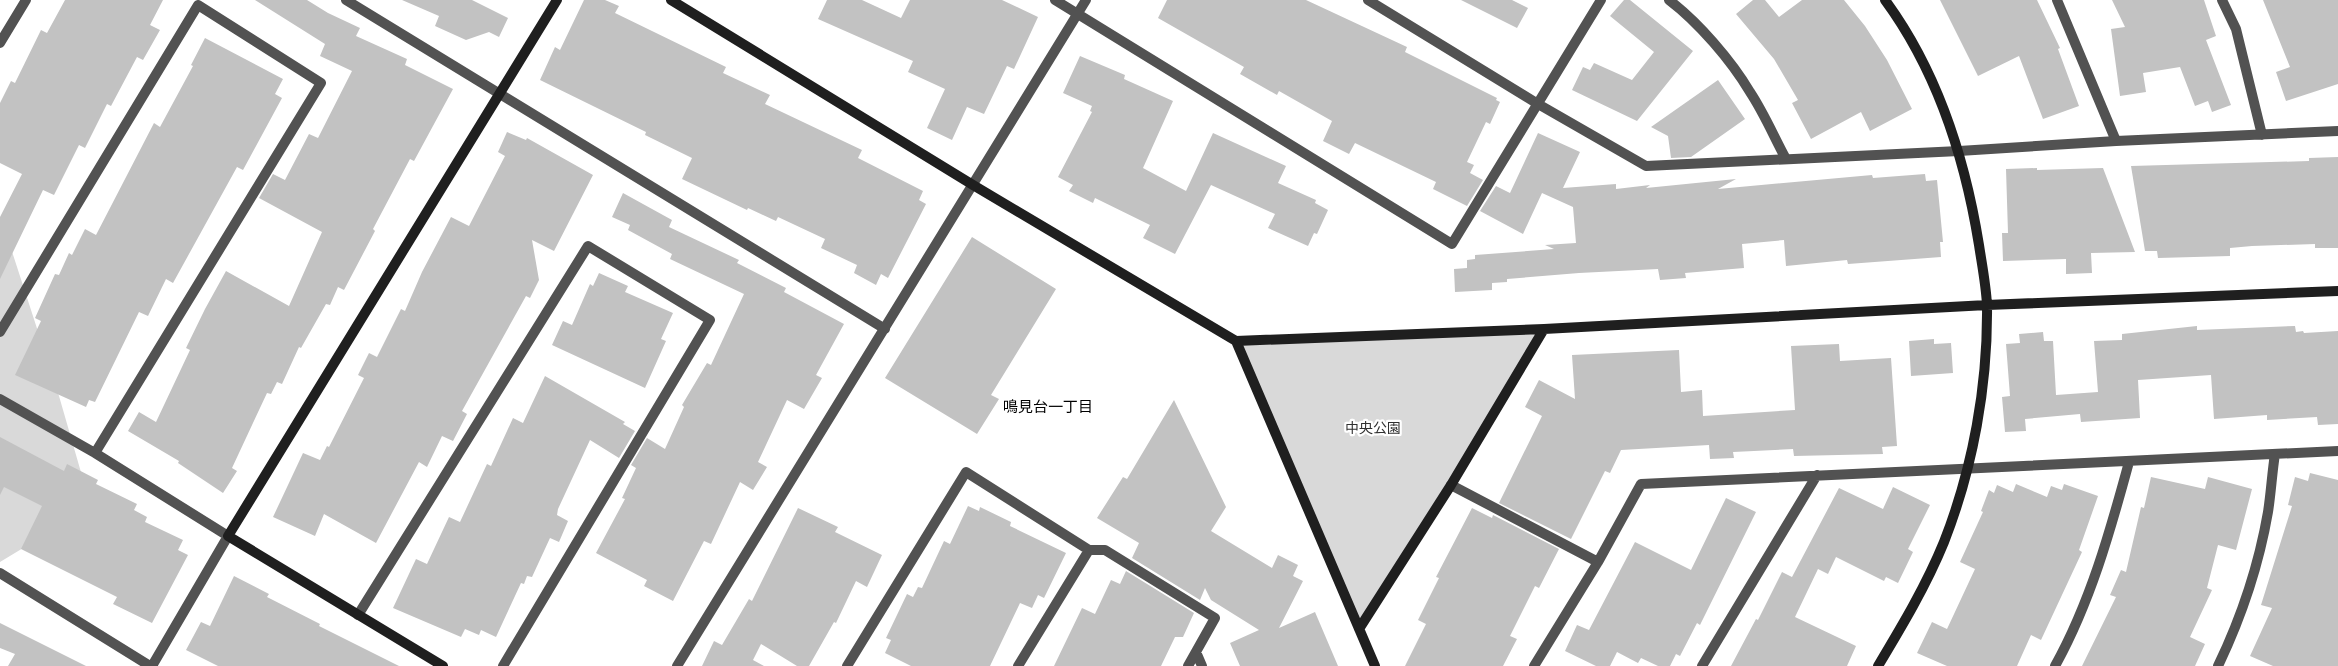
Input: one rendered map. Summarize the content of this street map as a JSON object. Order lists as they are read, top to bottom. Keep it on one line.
{"districts":["鳴見台一丁目"],"parks":["中央公園"]}
